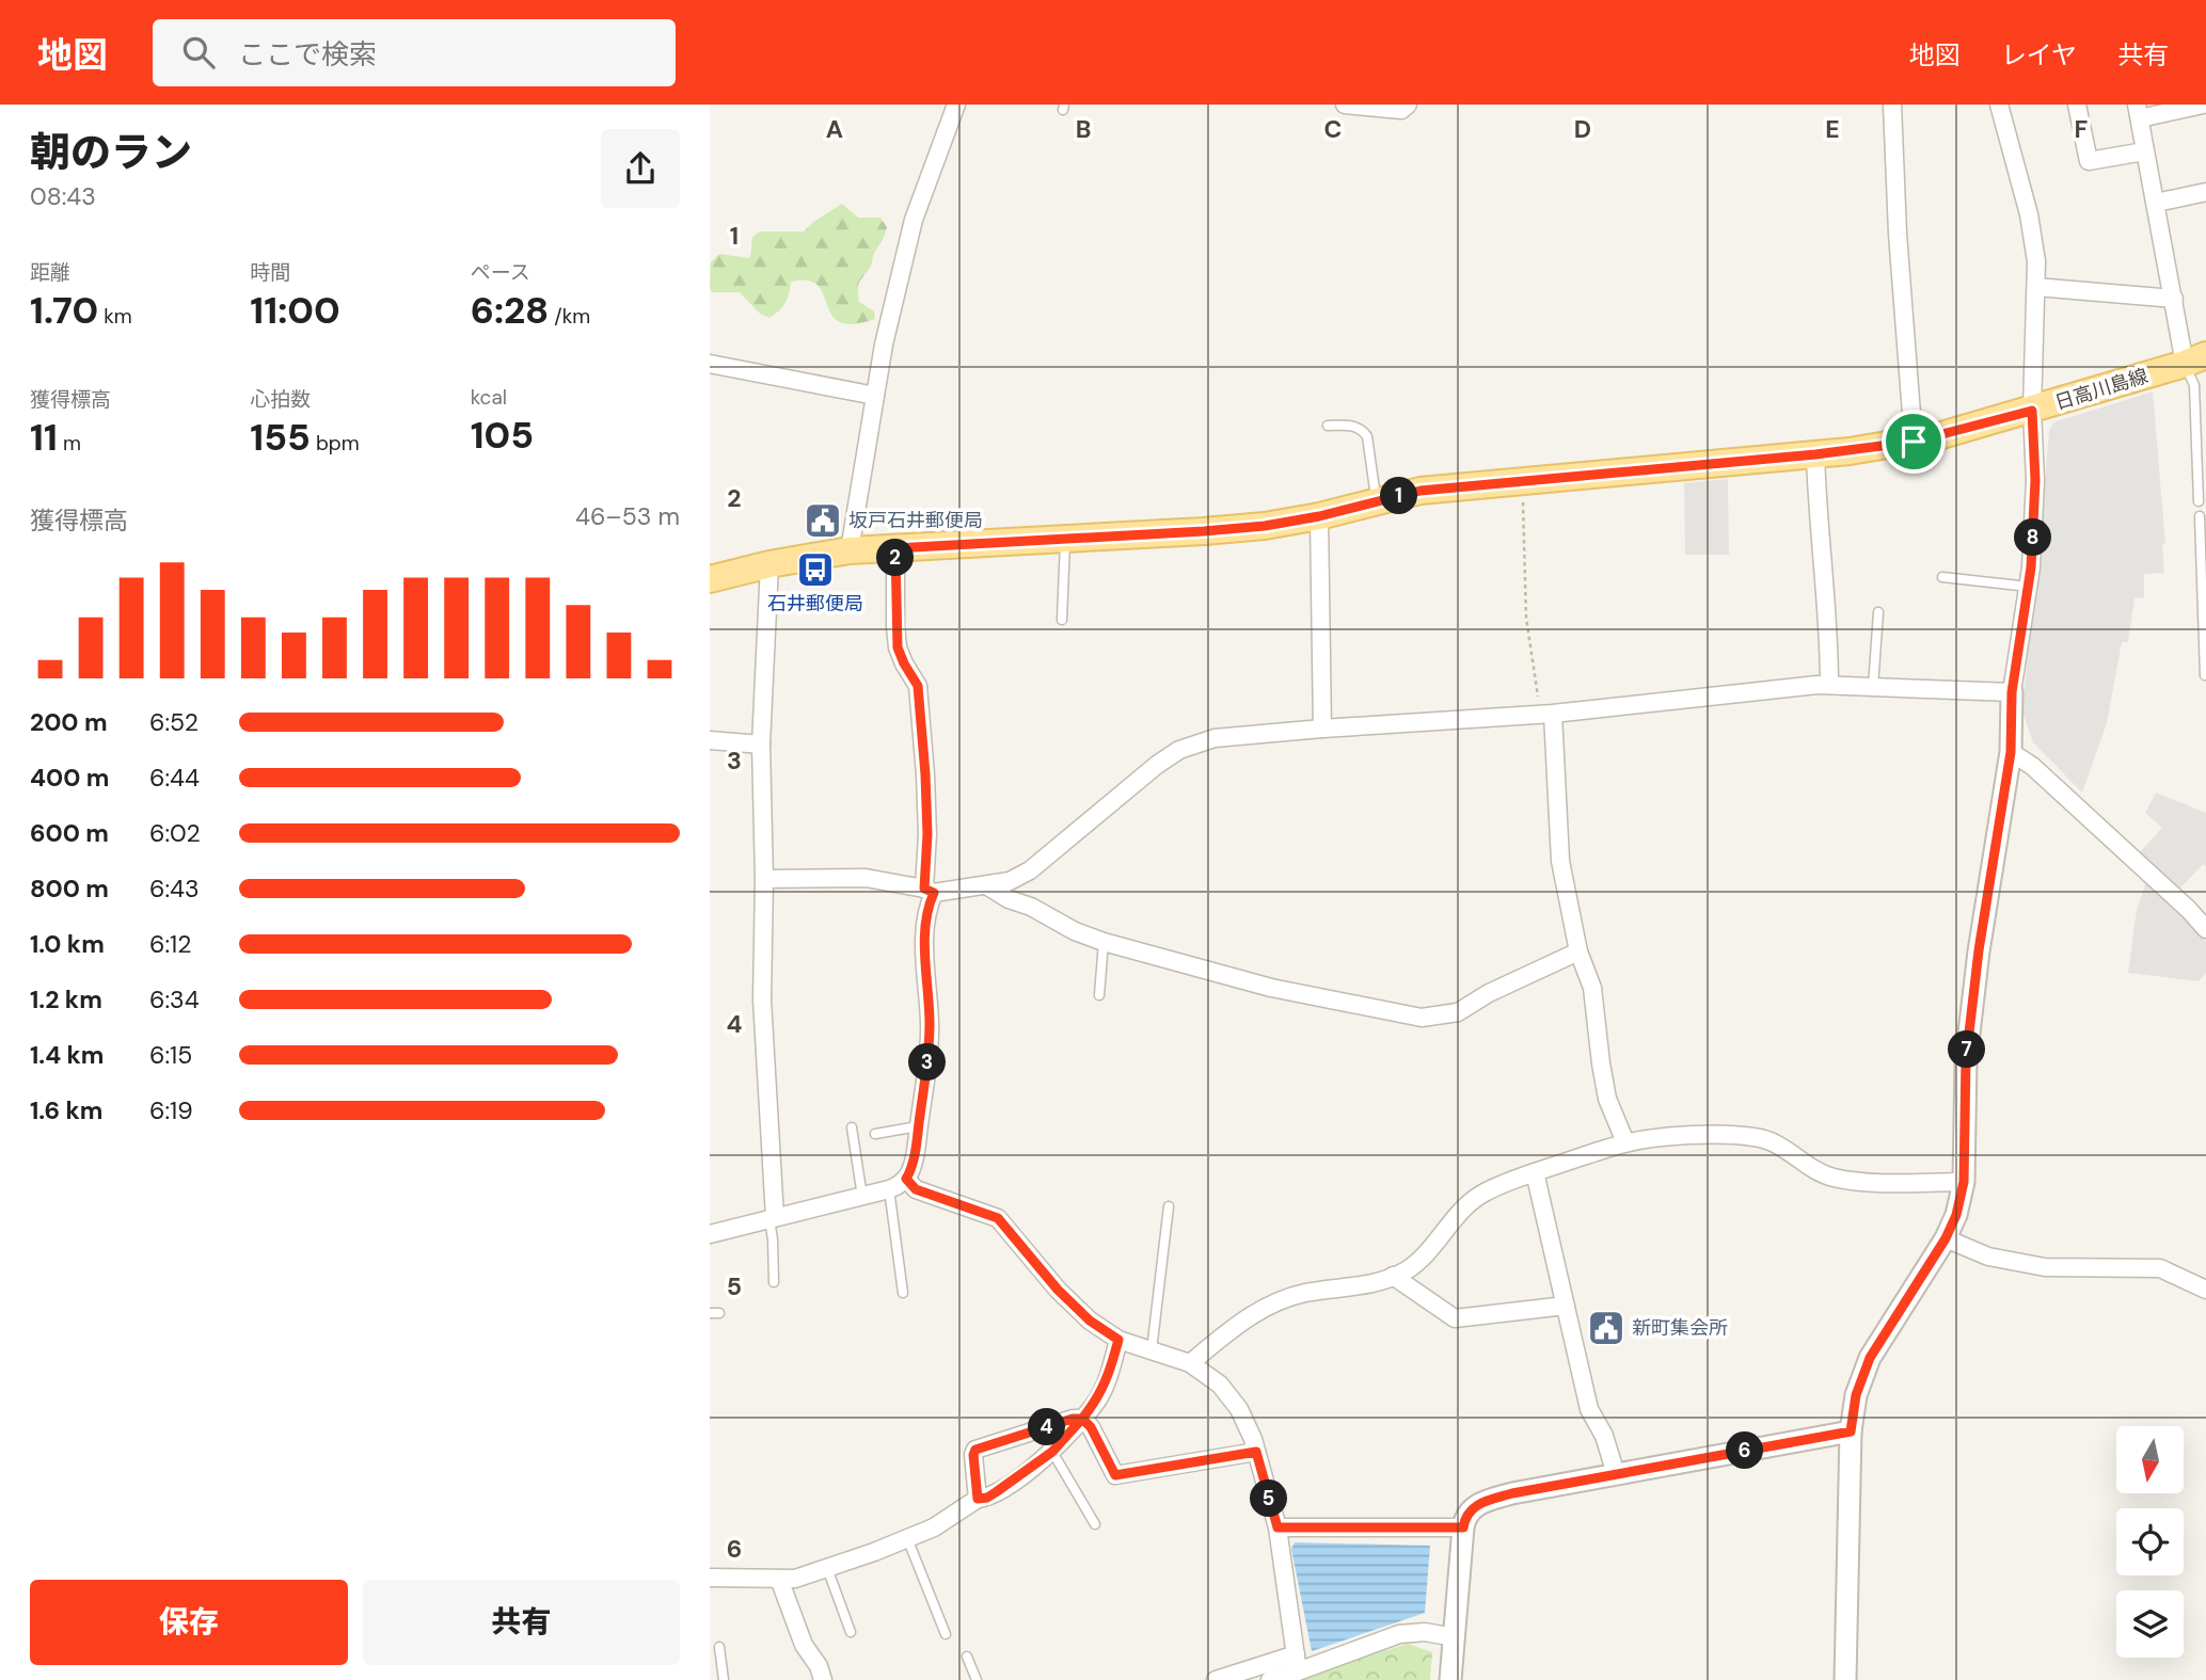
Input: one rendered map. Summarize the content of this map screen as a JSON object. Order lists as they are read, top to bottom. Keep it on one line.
{"streets":{"main road":["日高川島線"]},"places":{"public building":["坂戸石井郵便局","新町集会所"],"bus stop":["石井郵便局"]},"north":"bottom","page":{"header":"地図","search":"ここで検索","nav":["地図","レイヤ","共有"],"heading":["朝のラン","08:43"],"stats":[["距離","1.70 km"],["時間","11:00"],["ペース","6:28 /km"],["獲得標高","11 m"],["心拍数","155 bpm"],["kcal","105"]],"pins":["1","8","2","7","3","4","6","5"],"chart":["獲得標高","46–53 m"],"list":[{"name":"200 m","note":"6:52"},{"name":"400 m","note":"6:44"},{"name":"600 m","note":"6:02"},{"name":"800 m","note":"6:43"},{"name":"1.0 km","note":"6:12"},{"name":"1.2 km","note":"6:34"},{"name":"1.4 km","note":"6:15"},{"name":"1.6 km","note":"6:19"}],"buttons":["保存","共有"]},"grid":{"columns":["A","B","C","D","E","F"],"rows":["1","2","3","4","5","6"]}}
